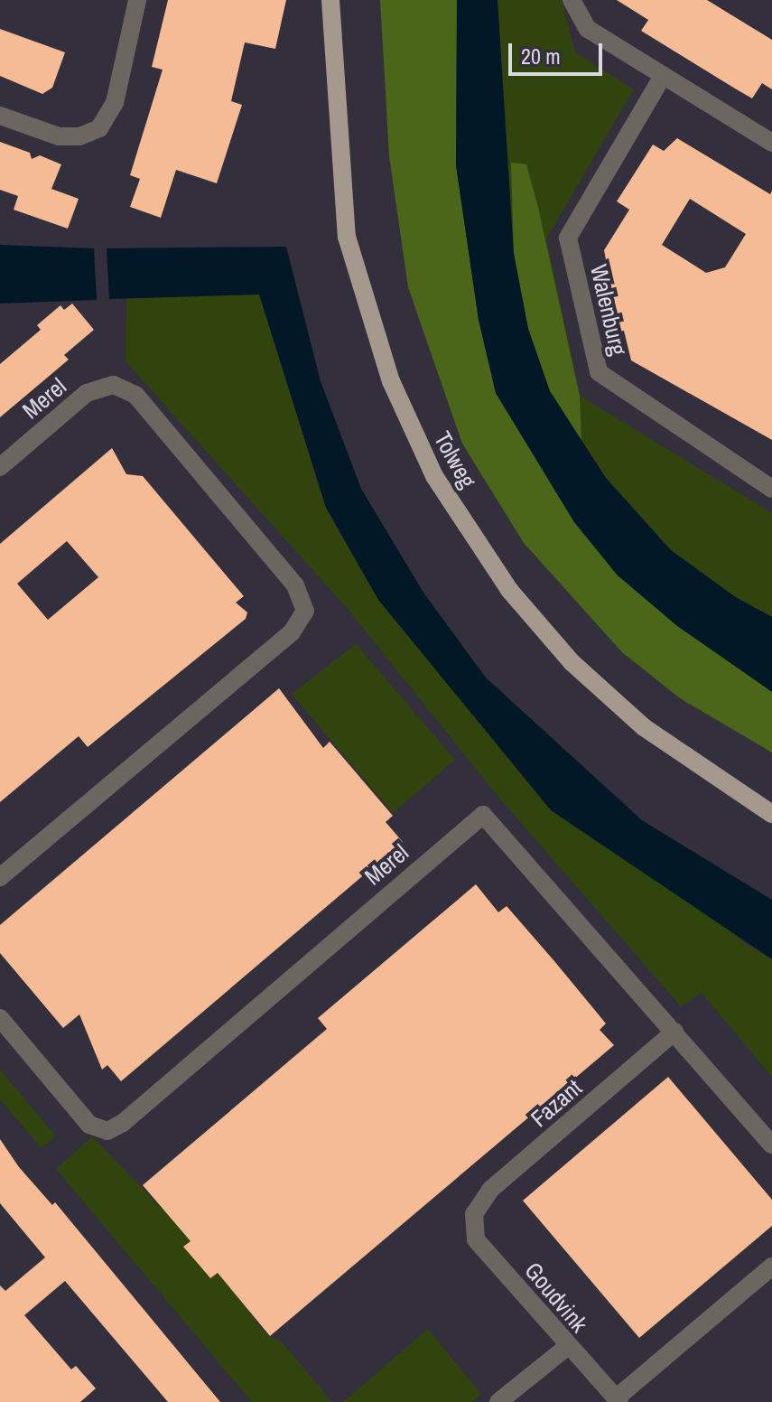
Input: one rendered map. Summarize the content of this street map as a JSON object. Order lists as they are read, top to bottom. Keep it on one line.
{"streets":{"main road":["Tolweg"],"street":["Walenburg","Merel","Fazant","Goudvink"]},"crossings":[["Merel","Fazant"],["Fazant","Goudvink"]],"scale_bar":"20 m"}
